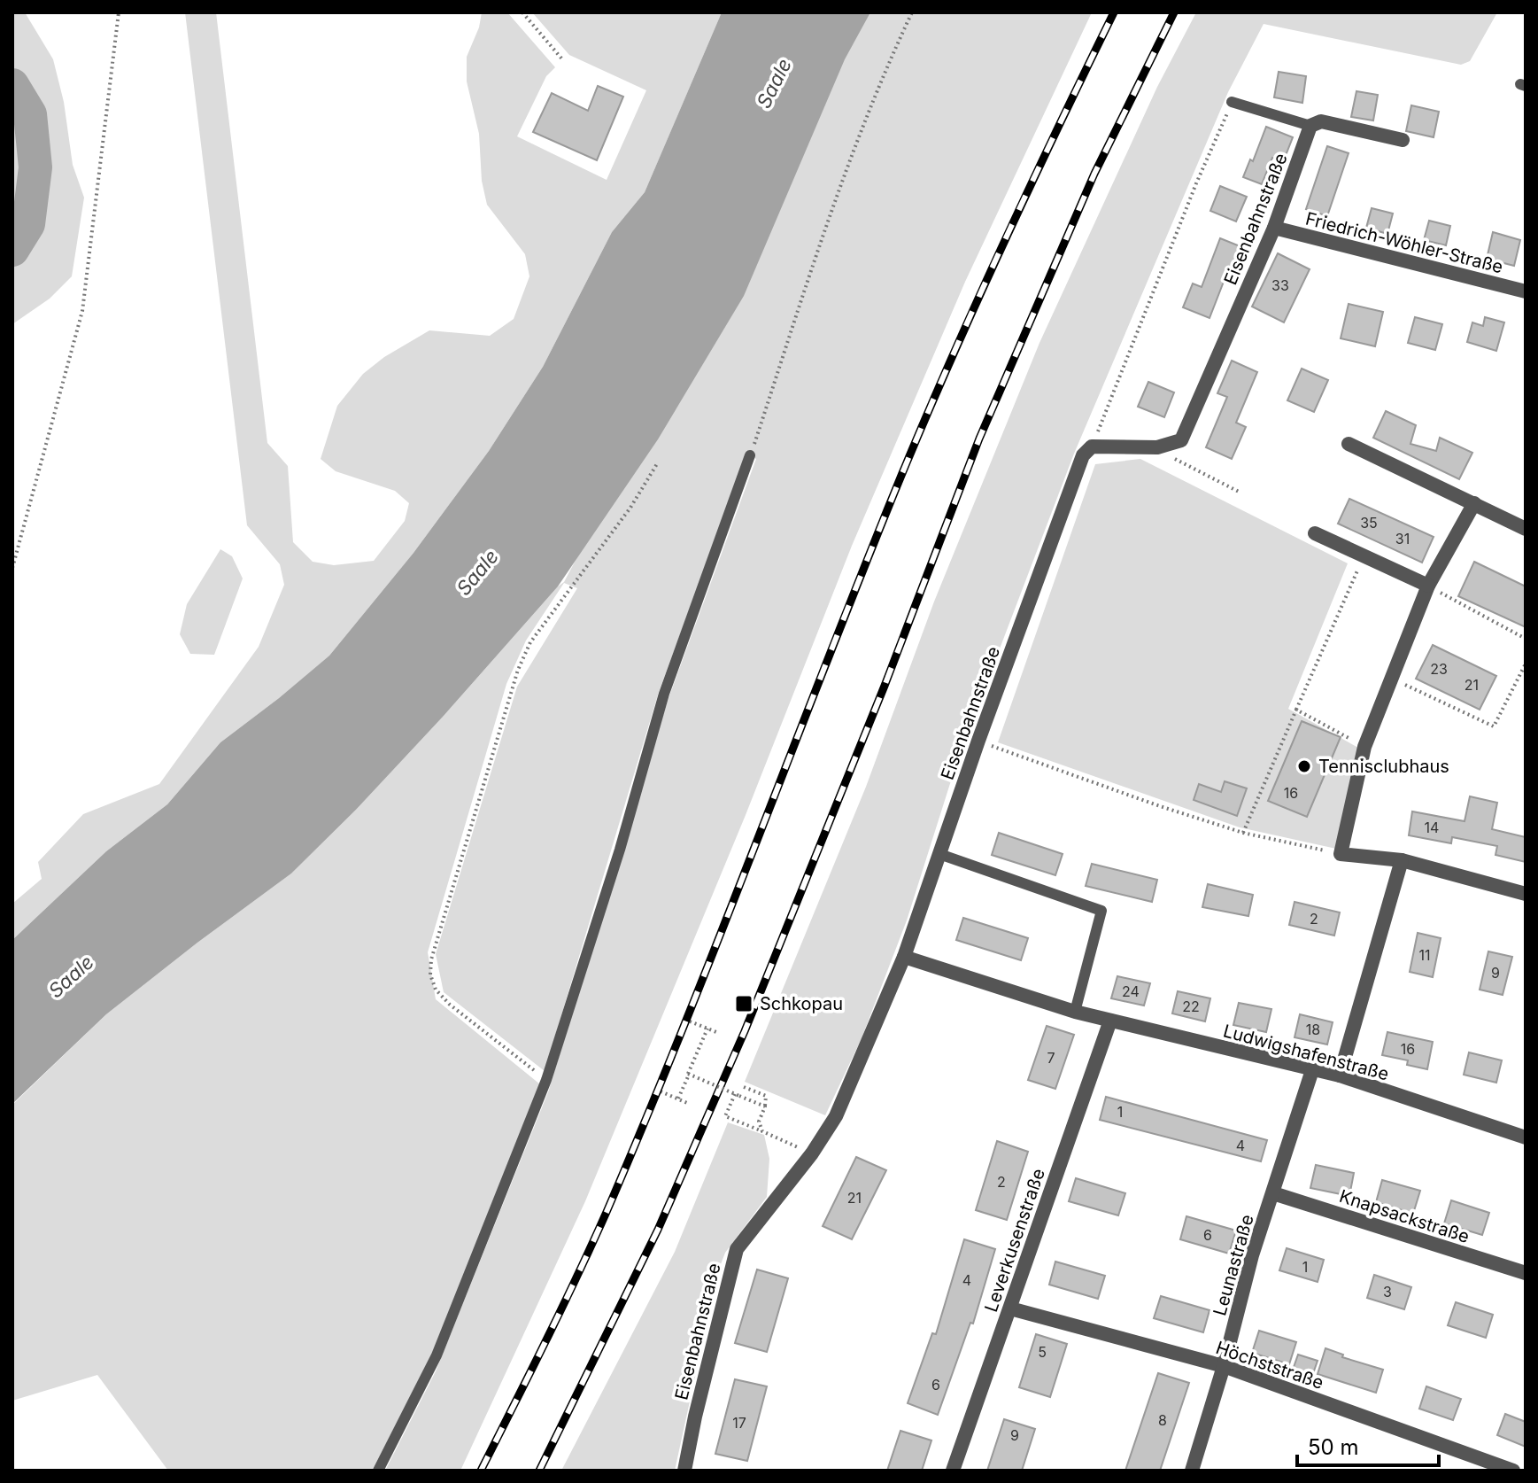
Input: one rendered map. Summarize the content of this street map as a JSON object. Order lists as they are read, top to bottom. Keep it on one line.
{"streets":{"street":["Eisenbahnstraße","Friedrich-Wöhler-Straße","Ludwigshafenstraße","Knapsackstraße","Leverkusenstraße","Leunastraße","Höchststraße"]},"crossings":[["Eisenbahnstraße","Friedrich-Wöhler-Straße"],["Eisenbahnstraße","Ludwigshafenstraße"],["Ludwigshafenstraße","Leverkusenstraße"],["Ludwigshafenstraße","Leunastraße"],["Knapsackstraße","Leunastraße"],["Leverkusenstraße","Höchststraße"],["Leunastraße","Höchststraße"]],"water":["Saale"],"places":{"other":["Tennisclubhaus"],"transit":["Schkopau"]},"house_numbers":["33","35","31","23","21","16","14","2","11","9","24","22","18","16","7","1","4","2","21","6","1","4","3","5","6","8","17","9"],"scale_bar":"50 m"}
